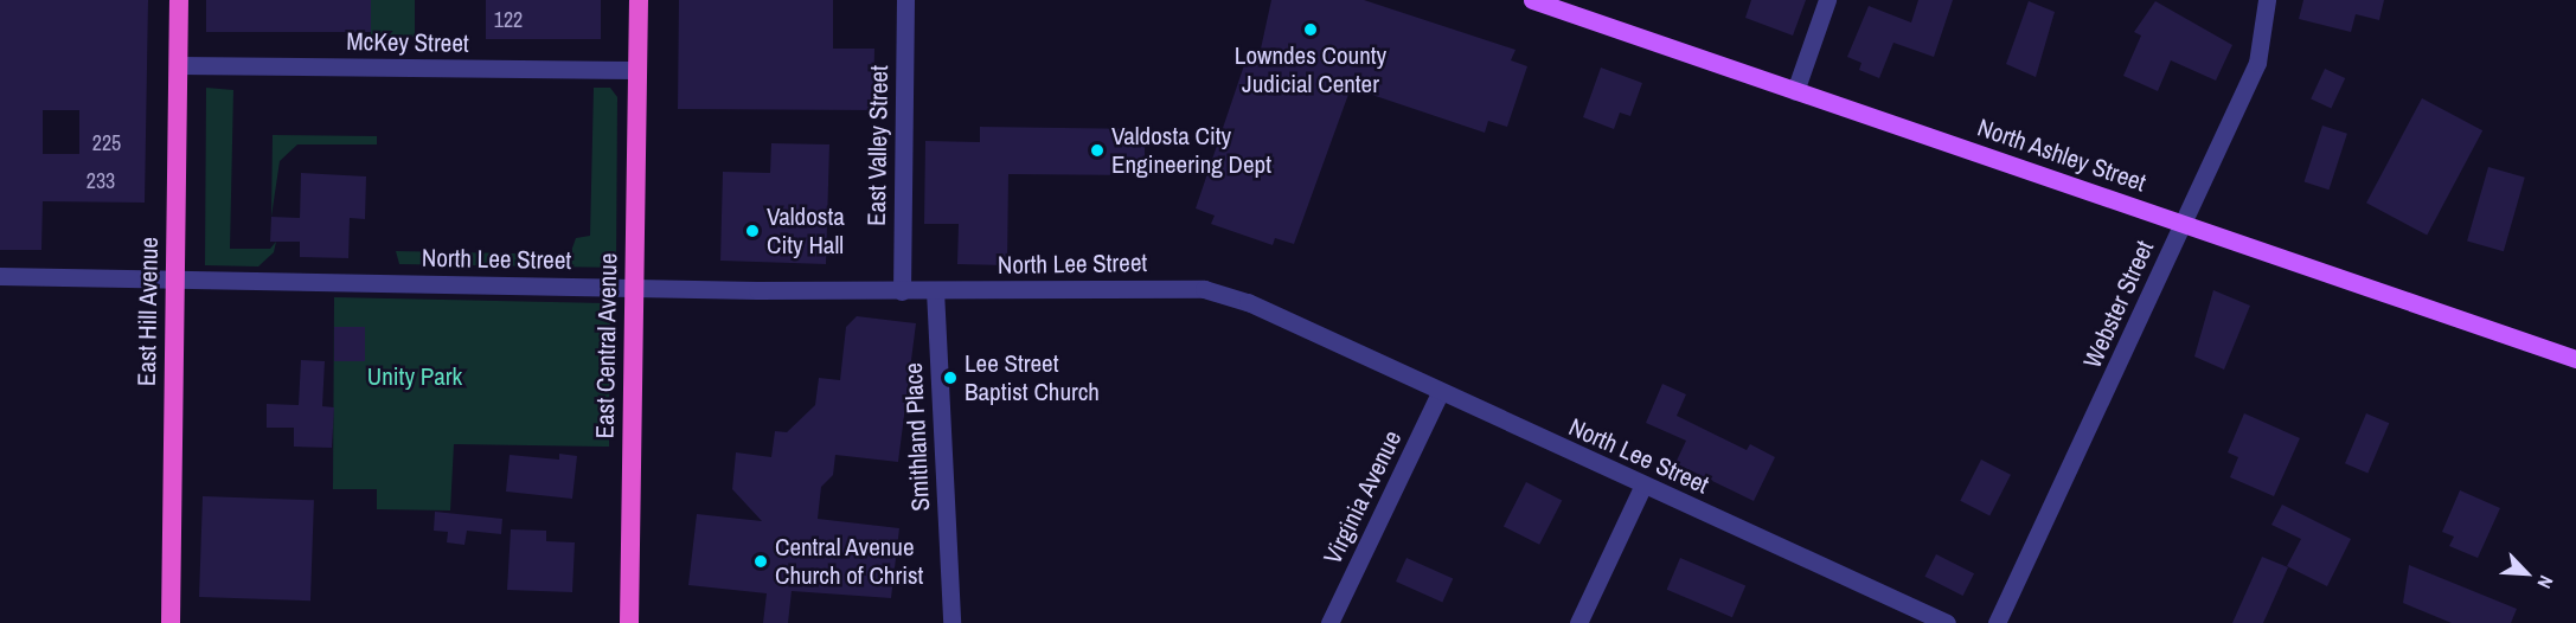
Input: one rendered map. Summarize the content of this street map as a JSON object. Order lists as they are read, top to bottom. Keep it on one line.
{"streets":{"highway":["East Hill Avenue","East Central Avenue"],"main road":["North Ashley Street"],"street":["McKey Street","East Valley Street","North Lee Street","Webster Street","Smithland Place","Virginia Avenue"]},"crossings":[["McKey Street","East Hill Avenue"],["McKey Street","East Central Avenue"],["East Valley Street","North Lee Street"],["North Ashley Street","Webster Street"],["North Lee Street","East Hill Avenue"],["North Lee Street","East Central Avenue"],["North Lee Street","Smithland Place"],["North Lee Street","Virginia Avenue"]],"parks":["Unity Park"],"places":["Lowndes County Judicial Center","Valdosta City Engineering Dept","Valdosta City Hall","Lee Street Baptist Church","Central Avenue Church of Christ"],"house_numbers":["122","225","233"],"north":"bottom right"}
